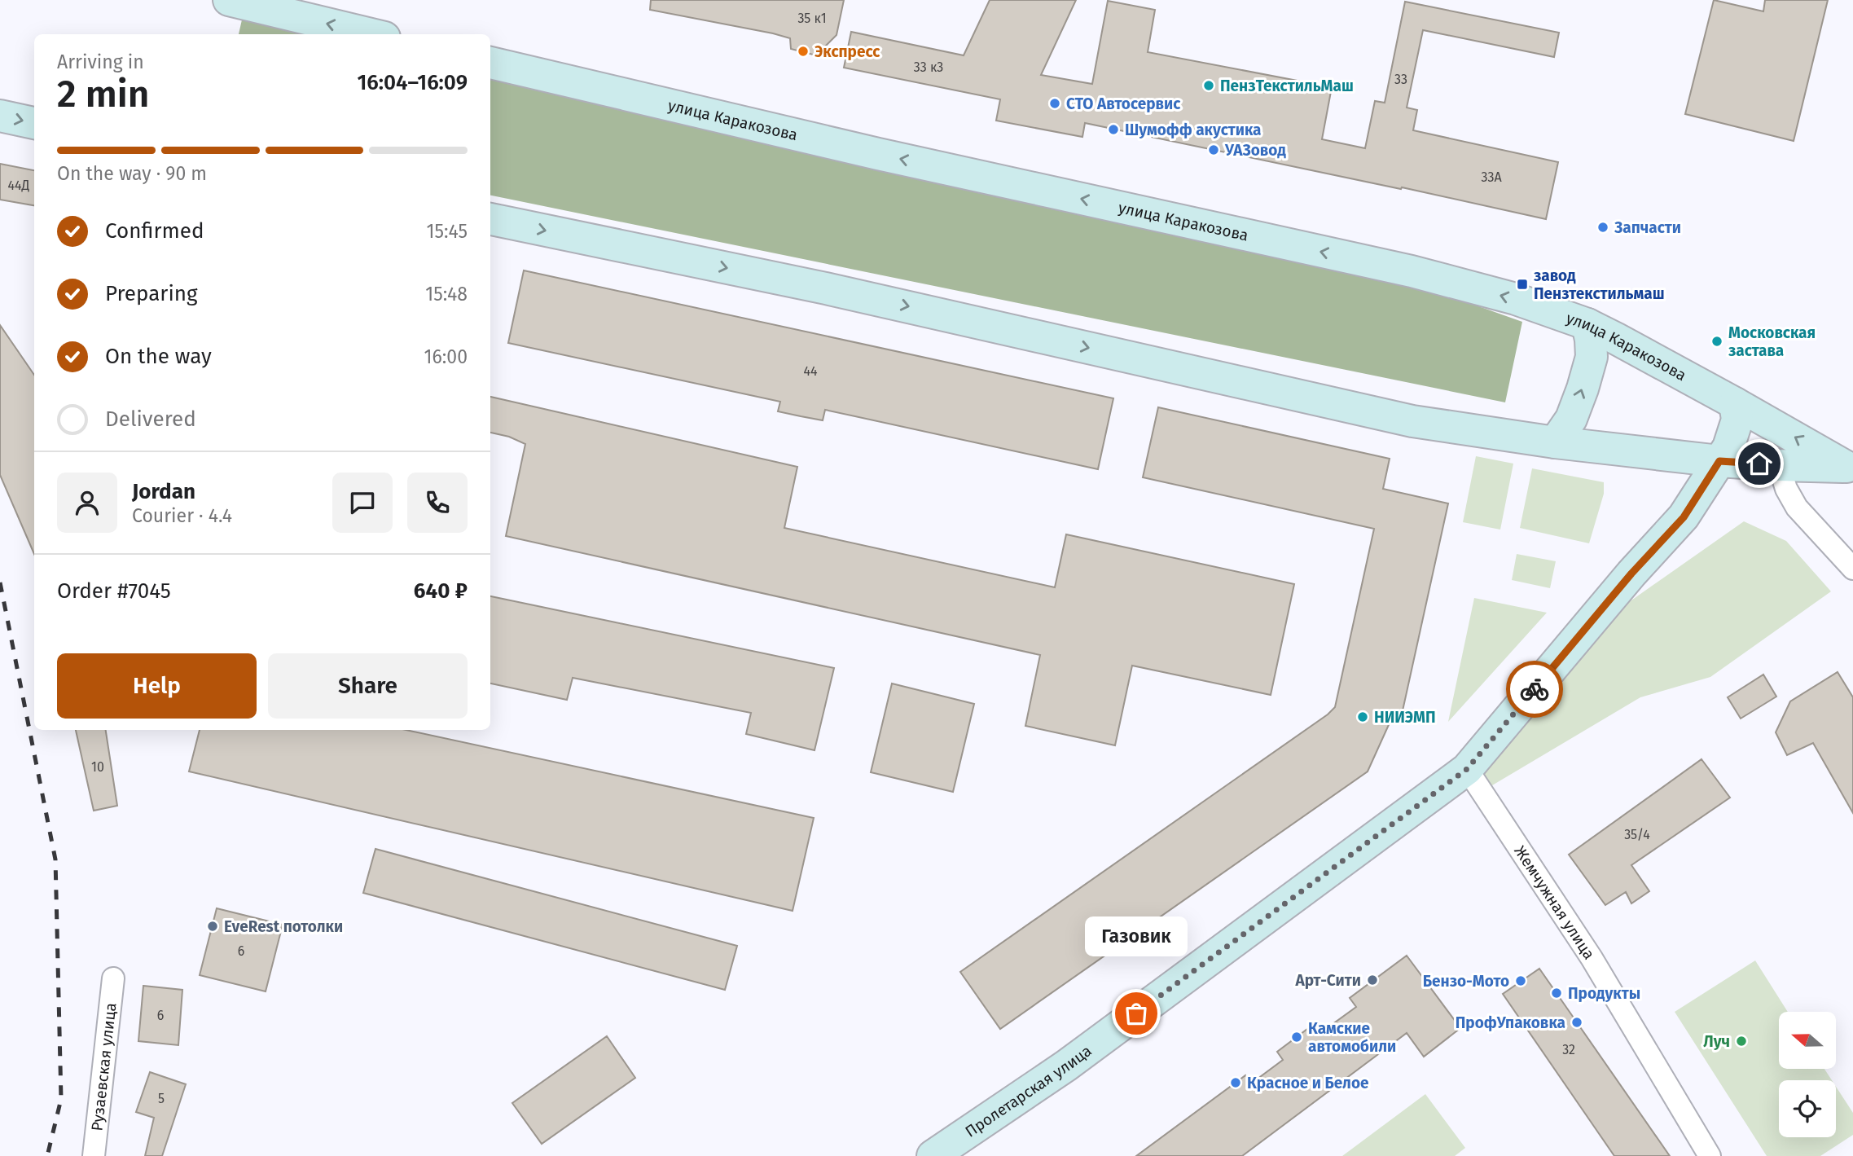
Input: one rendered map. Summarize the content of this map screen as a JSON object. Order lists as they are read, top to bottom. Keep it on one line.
{"streets":{"main road":["улица Каракозова","Пролетарская улица"],"street":["Жемчужная улица","Рузаевская улица"]},"crossings":[["улица Каракозова","Пролетарская улица"],["Жемчужная улица","Пролетарская улица"]],"places":{"other":["Экспресс","ПензТекстильМаш","СТО Автосервис","Шумофф акустика","УАЗовод","Запчасти","Московская застава","НИИЭМП","EveRest потолки","Арт-Сити","Бензо-Мото","Продукты","Газовик","ПрофУпаковка","Камские автомобили","Луч","Красное и Белое"],"transit":["завод Пензтекстильмаш"]},"house_numbers":["35 к1","33 к3","33","33А","44Д","44","10","35/4","6","6","32","5"],"north":"left","page":{"heading":["2 min","Arriving in","16:04–16:09"],"panel":["Jordan","Courier · 4.4","Order #7045","640 ₽"],"bar":"On the way · 90 m","list":[["Confirmed","15:45"],["Preparing","15:48"],["On the way","16:00"],"Delivered"],"buttons":["Help","Share"],"bubble":"Газовик"}}
